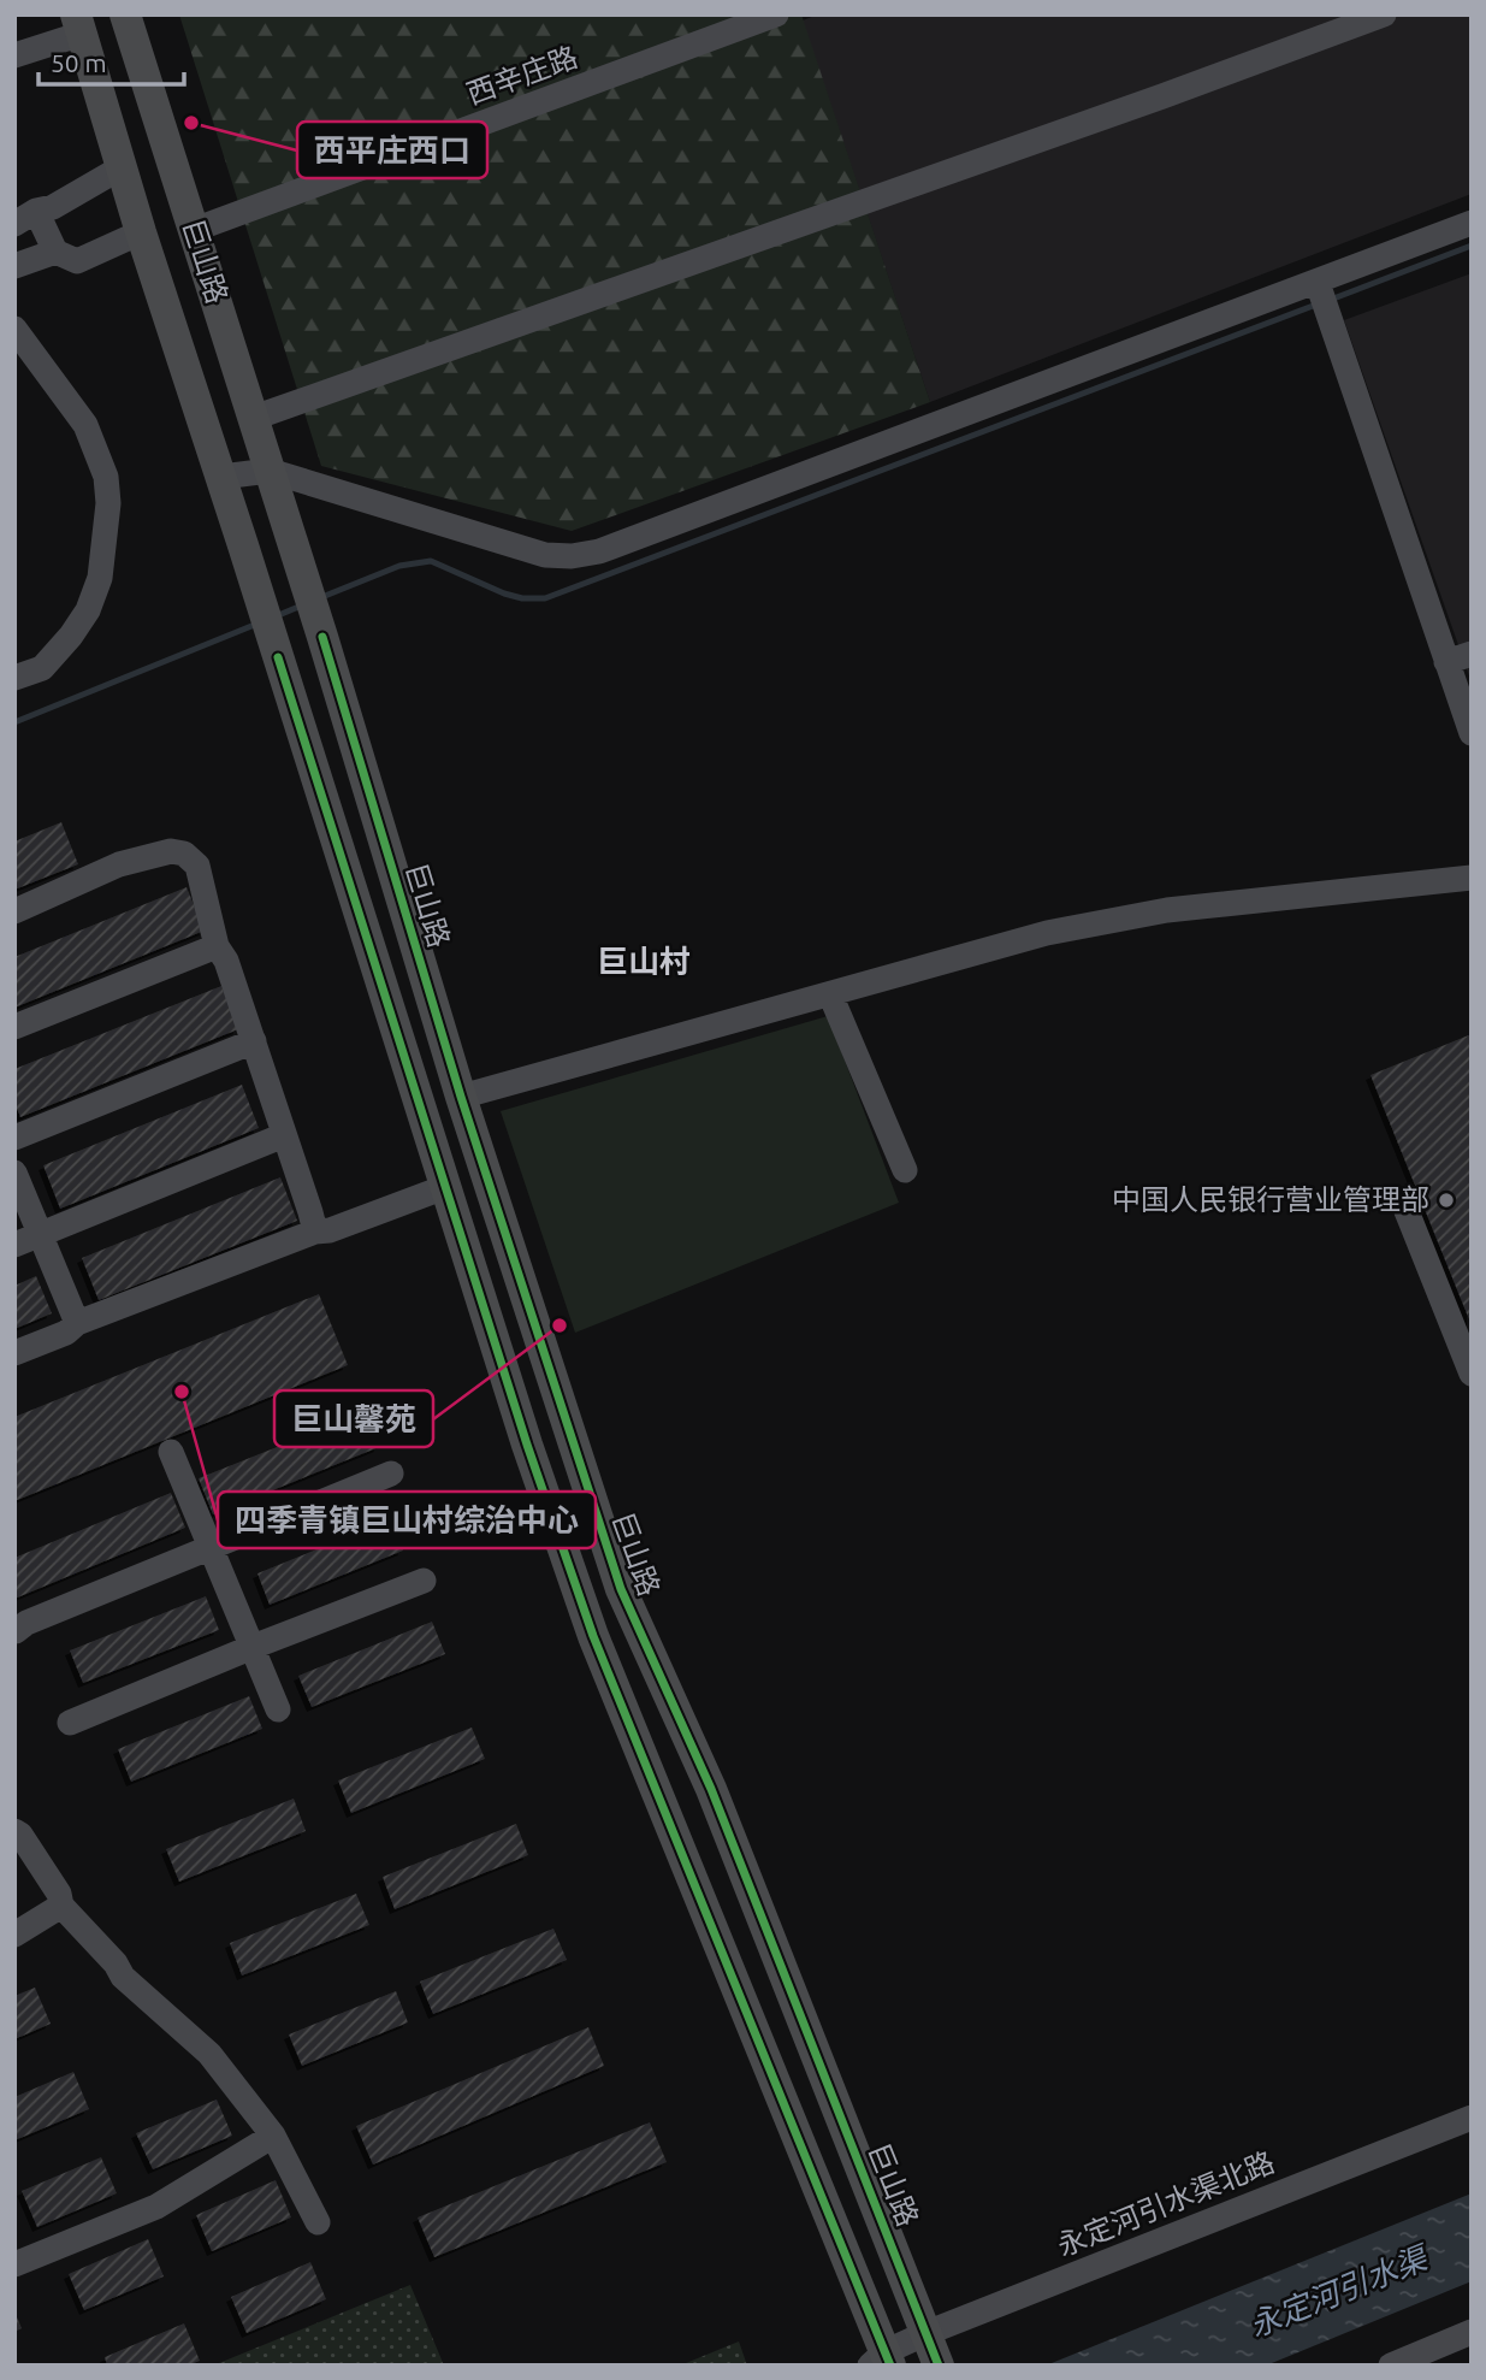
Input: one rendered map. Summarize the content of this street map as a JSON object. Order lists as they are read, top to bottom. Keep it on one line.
{"streets":{"main road":["巨山路"],"street":["西辛庄路","永定河引水渠北路"]},"crossings":[["西辛庄路","巨山路"],["巨山路","永定河引水渠北路"]],"districts":["巨山村"],"water":["永定河引水渠"],"places":["西平庄西口","中国人民银行营业管理部","巨山馨苑","四季青镇巨山村综治中心"],"scale_bar":"50 m"}
